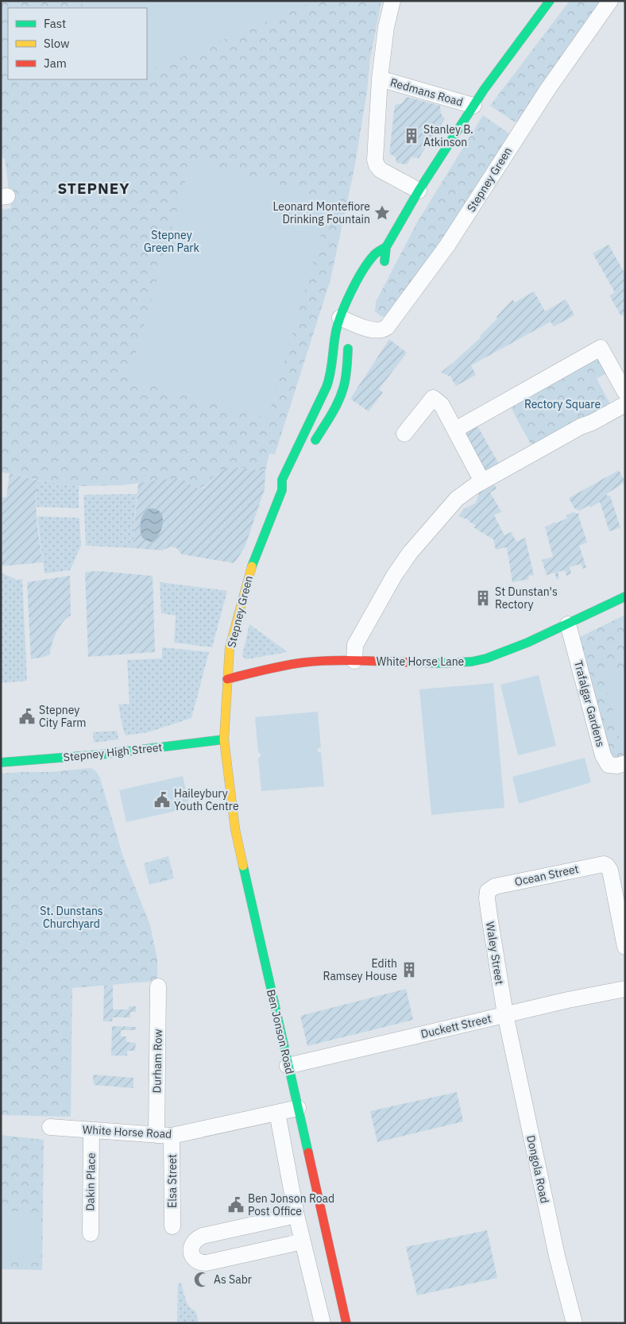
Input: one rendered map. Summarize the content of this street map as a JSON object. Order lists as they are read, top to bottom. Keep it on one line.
{"streets":{"main road":["Stepney Green","White Horse Lane","Stepney High Street","Ben Jonson Road"],"street":["Redmans Road","Trafalgar Gardens","Ocean Street","Waley Street","Duckett Street","Durham Row","White Horse Road","Dongola Road","Elsa Street","Dakin Place"]},"crossings":[["Redmans Road","Stepney Green"],["Stepney Green","White Horse Lane"],["Stepney Green","Stepney High Street"],["Stepney Green","Ben Jonson Road"],["White Horse Lane","Trafalgar Gardens"],["Stepney High Street","Ben Jonson Road"],["Ocean Street","Waley Street"],["Waley Street","Duckett Street"],["Waley Street","Dongola Road"],["Duckett Street","Ben Jonson Road"],["Duckett Street","Dongola Road"],["Ben Jonson Road","White Horse Road"],["Durham Row","White Horse Road"],["Durham Row","Elsa Street"],["White Horse Road","Elsa Street"],["White Horse Road","Dakin Place"]],"districts":["STEPNEY"],"parks":["Stepney Green Park","Rectory Square","St. Dunstans Churchyard"],"places":{"building":["Stanley B. Atkinson","St Dunstan's Rectory","Edith Ramsey House"],"place":["Leonard Montefiore Drinking Fountain"],"public building":["Stepney City Farm","Haileybury Youth Centre","Ben Jonson Road Post Office"],"mosque":["As Sabr"]},"legend":["Fast","Slow","Jam"]}
